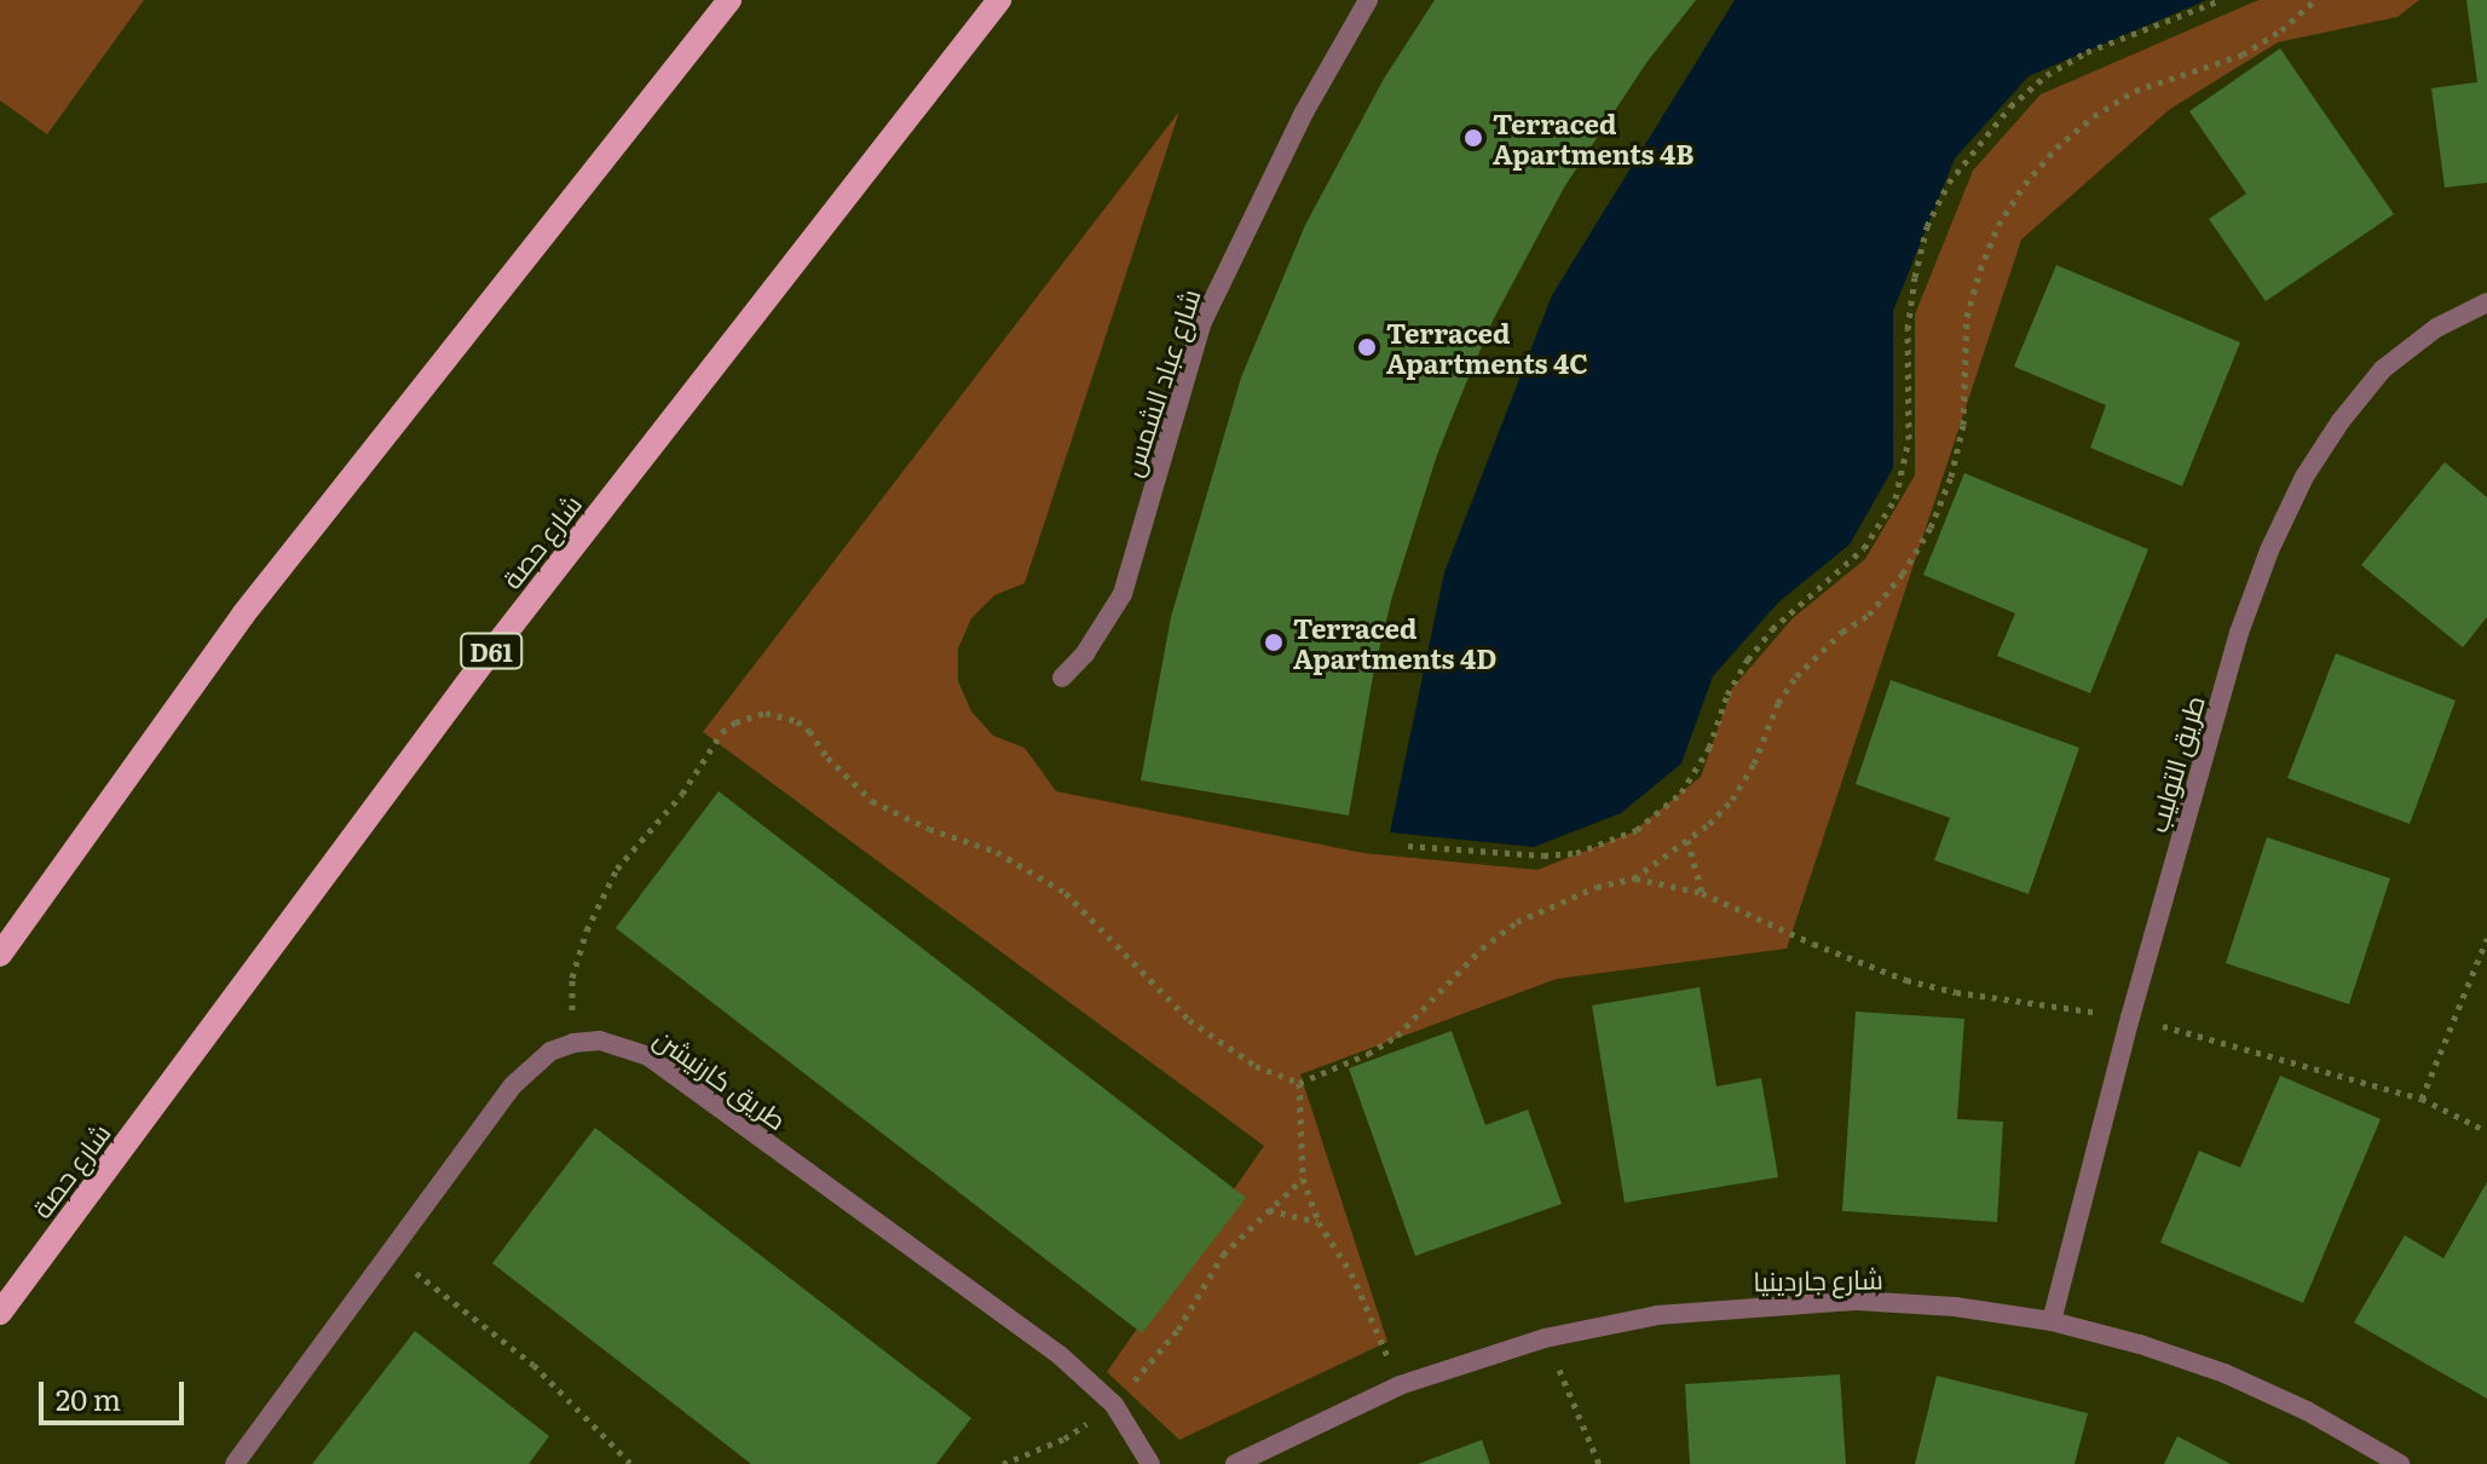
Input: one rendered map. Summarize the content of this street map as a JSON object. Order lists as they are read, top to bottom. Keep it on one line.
{"streets":{"main road":["شارع حصة","D61"],"street":["شارع عباد الشمس","طريق التوليب","طريق كارنيشن","شارع جاردينيا"]},"crossings":[["طريق التوليب","شارع جاردينيا"]],"places":["Terraced Apartments 4B","Terraced Apartments 4C","Terraced Apartments 4D"],"scale_bar":"20 m"}
